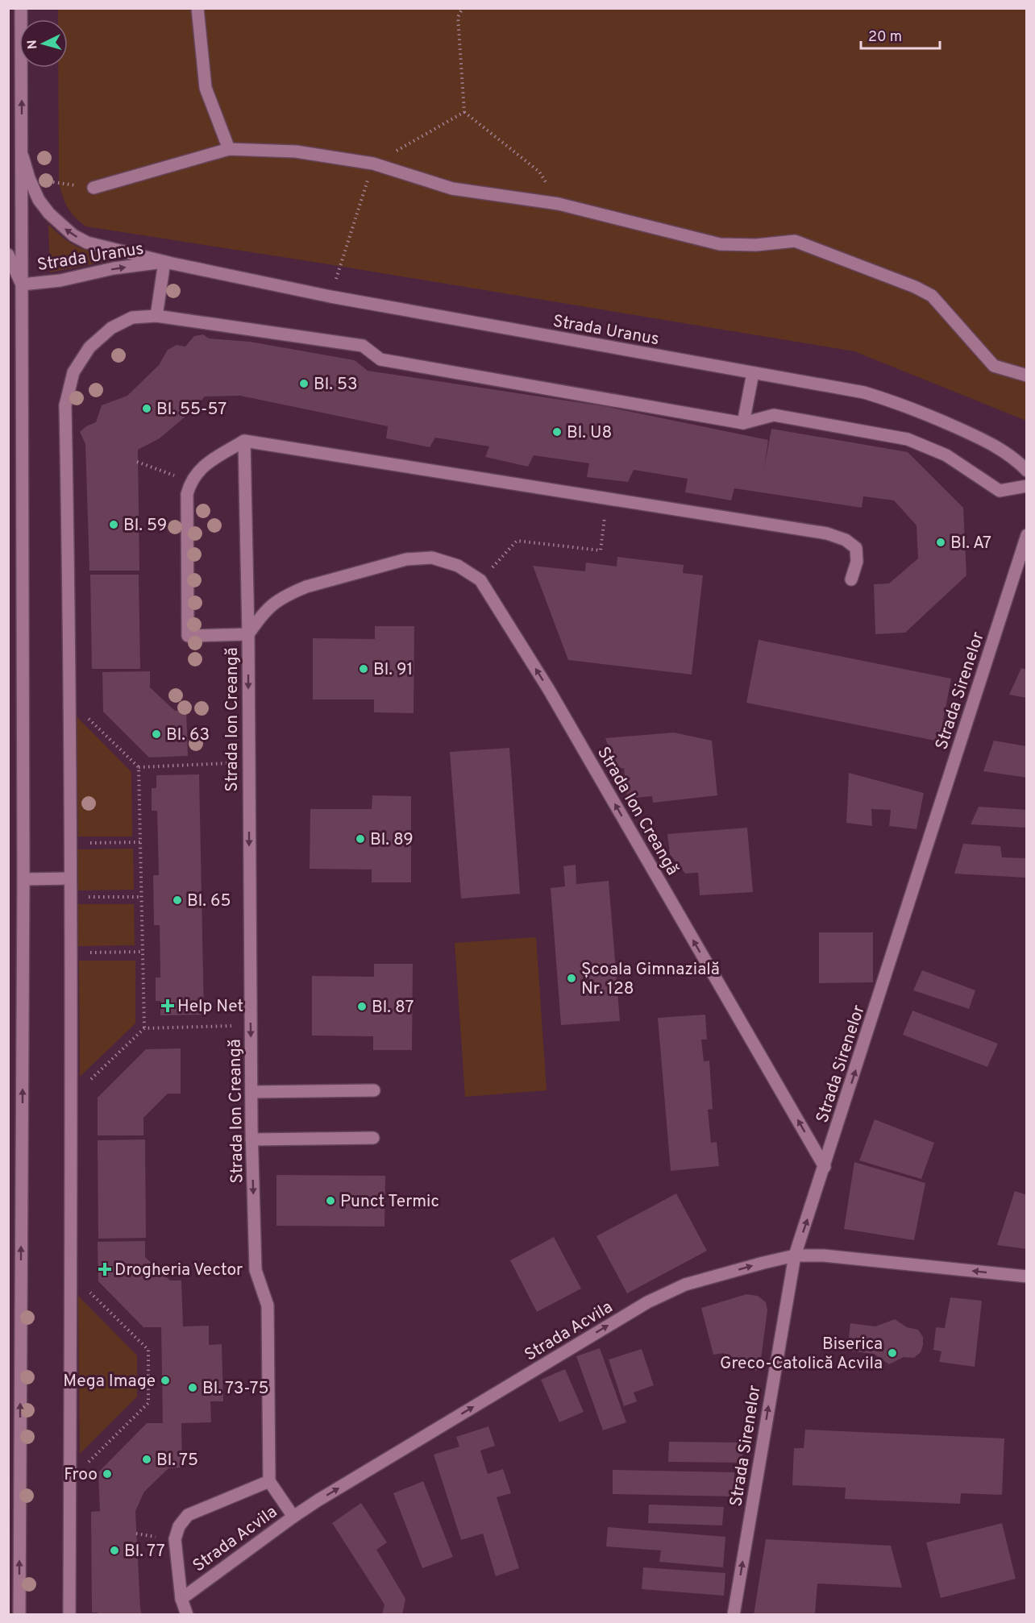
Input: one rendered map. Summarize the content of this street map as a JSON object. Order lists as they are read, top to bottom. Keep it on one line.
{"streets":{"street":["Strada Uranus","Strada Sirenelor","Strada Ion Creangă","Strada Acvila"]},"crossings":[["Strada Sirenelor","Strada Ion Creangă"],["Strada Sirenelor","Strada Acvila"]],"one_way":["Strada Sirenelor"],"places":{"other":["Bl. 53","Bl. 55-57","Bl. U8","Bl. 59","Bl. A7","Bl. 91","Bl. 63","Bl. 89","Bl. 65","Școala Gimnazială Nr. 128","Bl. 87","Punct Termic","Biserica Greco-Catolică Acvila","Mega Image","Bl. 73-75","Bl. 75","Froo","Bl. 77"],"health":["Help Net","Drogheria Vector"]},"scale_bar":"20 m","north":"left"}
